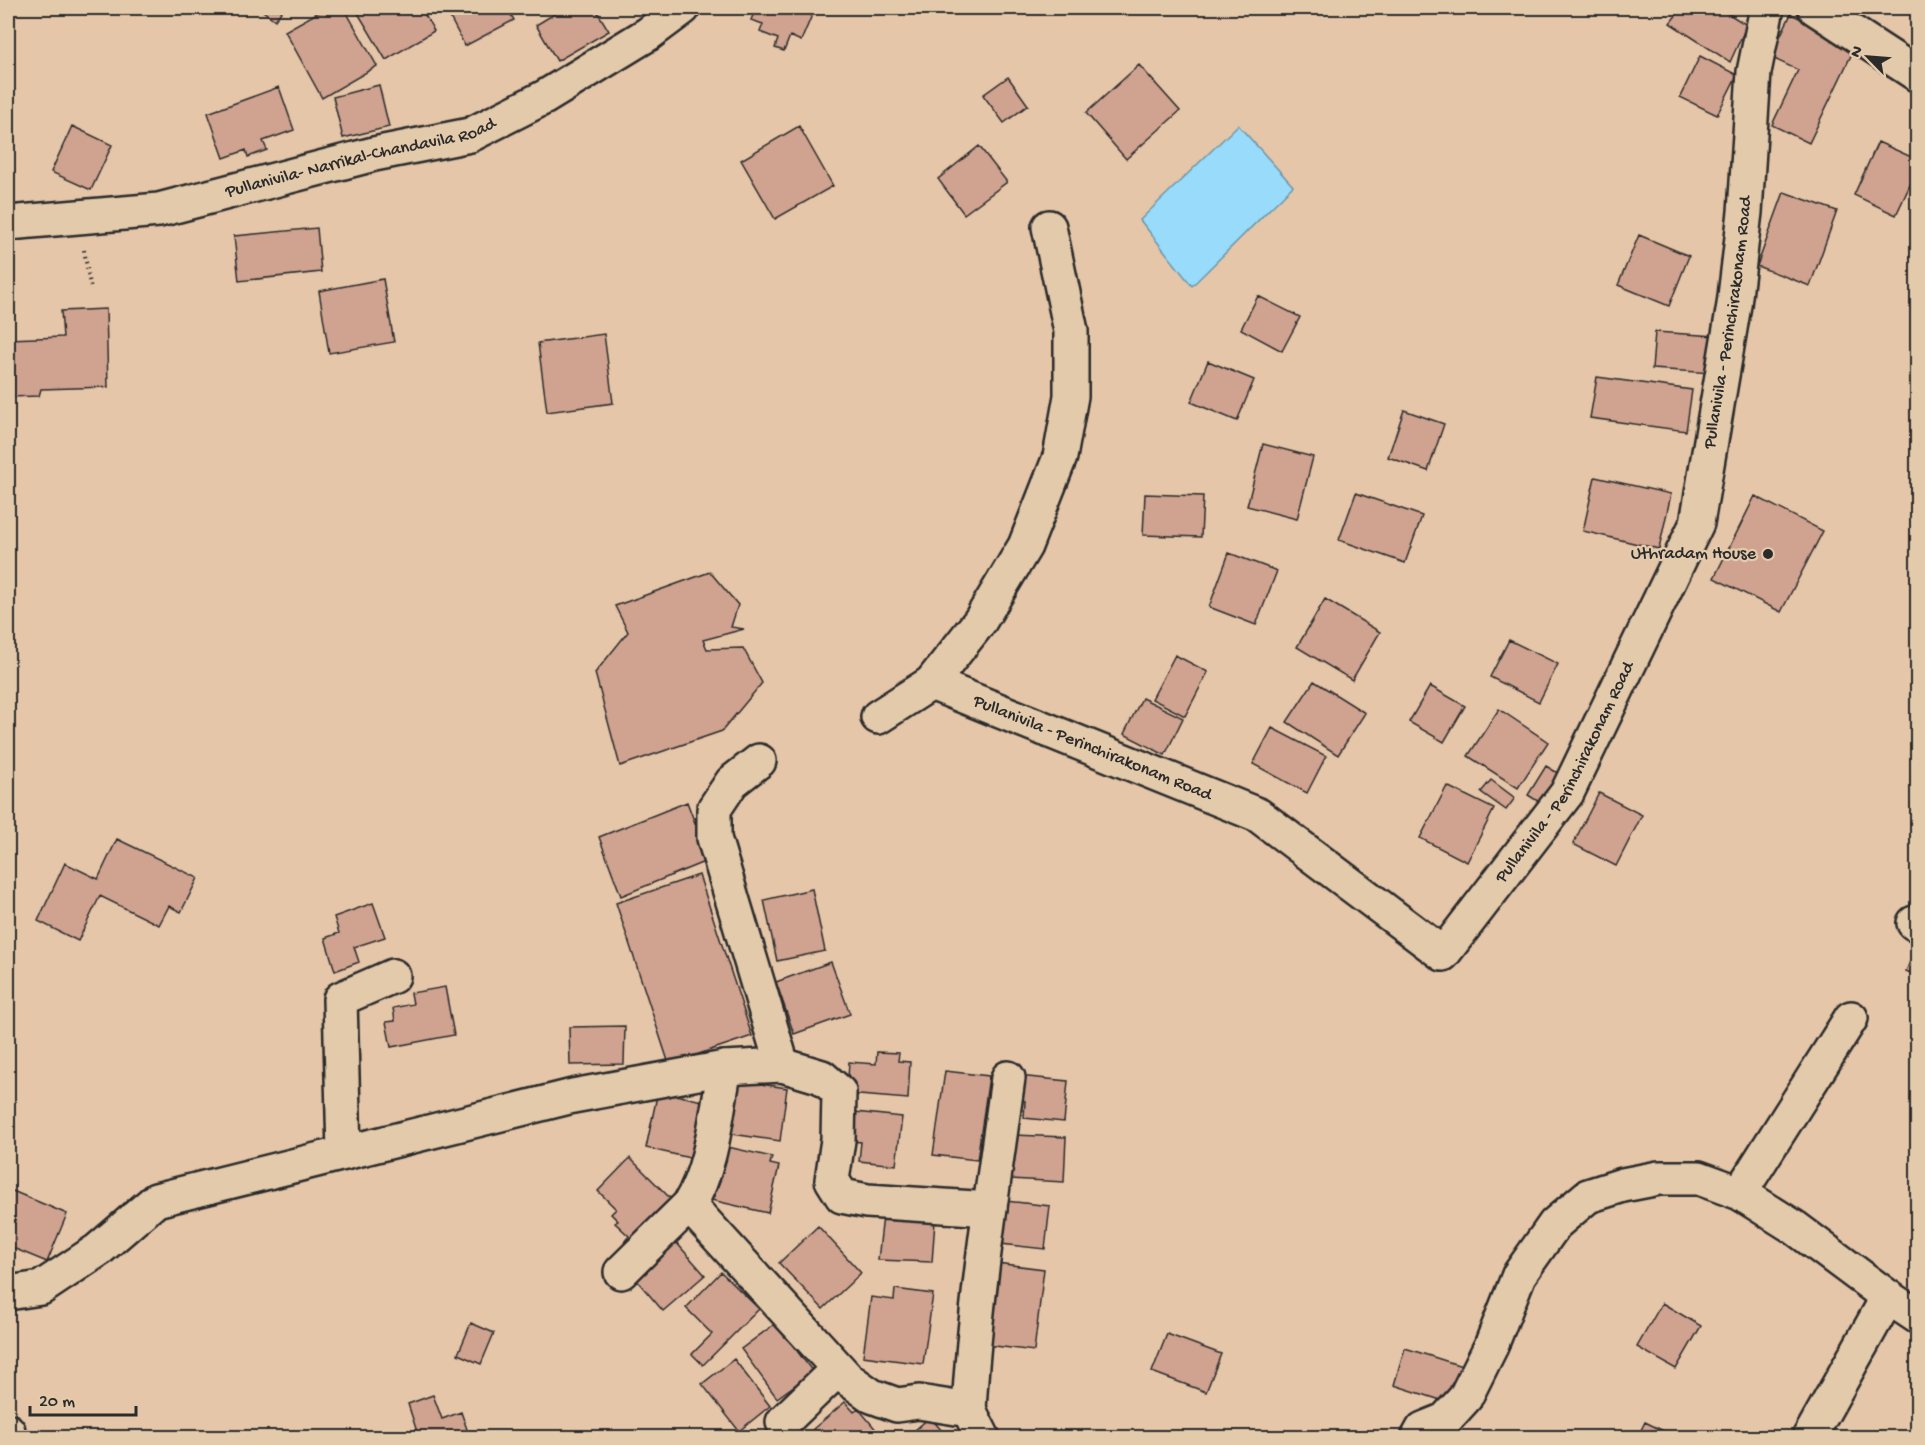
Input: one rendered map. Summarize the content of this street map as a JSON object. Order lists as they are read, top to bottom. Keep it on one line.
{"streets":{"street":["Pullanivila- Narrikal-Chandavila Road","Pullanivila - Perinchirakonam Road"]},"places":["Uthradam House"],"scale_bar":"20 m","north":"top left"}
